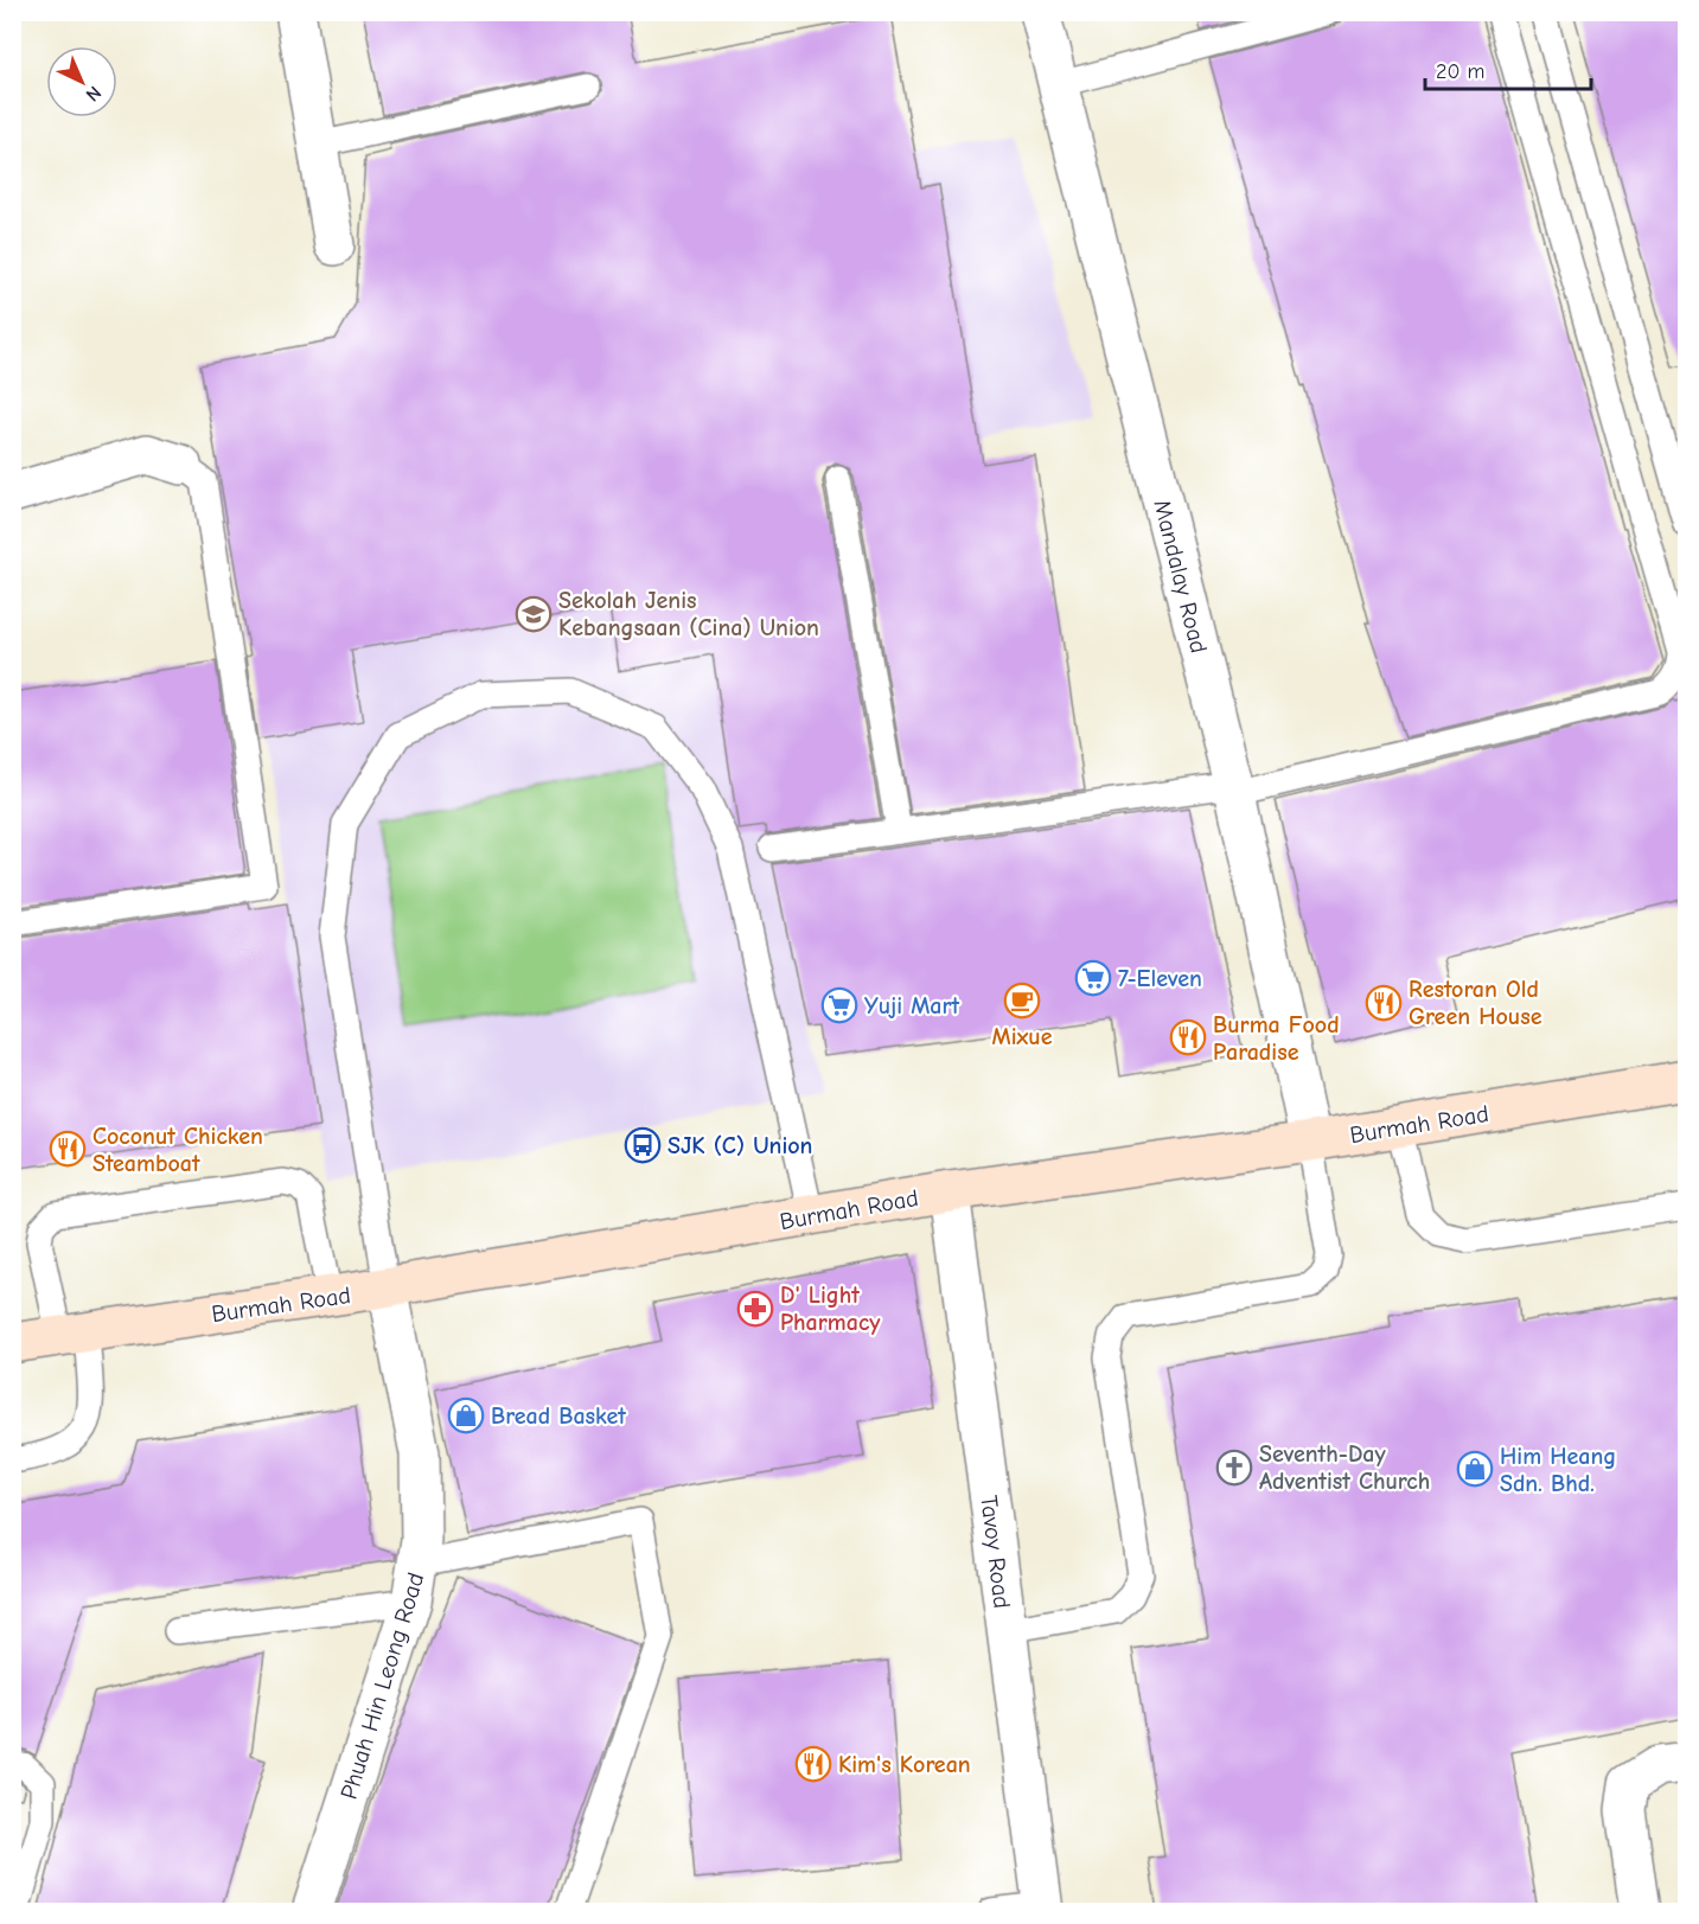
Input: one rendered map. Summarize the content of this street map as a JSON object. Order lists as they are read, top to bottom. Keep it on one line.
{"streets":{"main road":["Burmah Road"],"street":["Mandalay Road","Tavoy Road","Phuah Hin Leong Road"]},"crossings":[["Mandalay Road","Burmah Road"],["Burmah Road","Tavoy Road"],["Burmah Road","Phuah Hin Leong Road"]],"places":{"school or university":["Sekolah Jenis Kebangsaan (Cina) Union"],"supermarket":["7-Eleven","Yuji Mart"],"cafe":["Mixue"],"restaurant":["Restoran Old Green House","Burma Food Paradise","Coconut Chicken Steamboat","Kim's Korean"],"bus stop":["SJK (C) Union"],"pharmacy":["D' Light Pharmacy"],"shop":["Bread Basket","Him Heang Sdn. Bhd."],"church":["Seventh-Day Adventist Church"]},"scale_bar":"20 m","north":"bottom right"}
